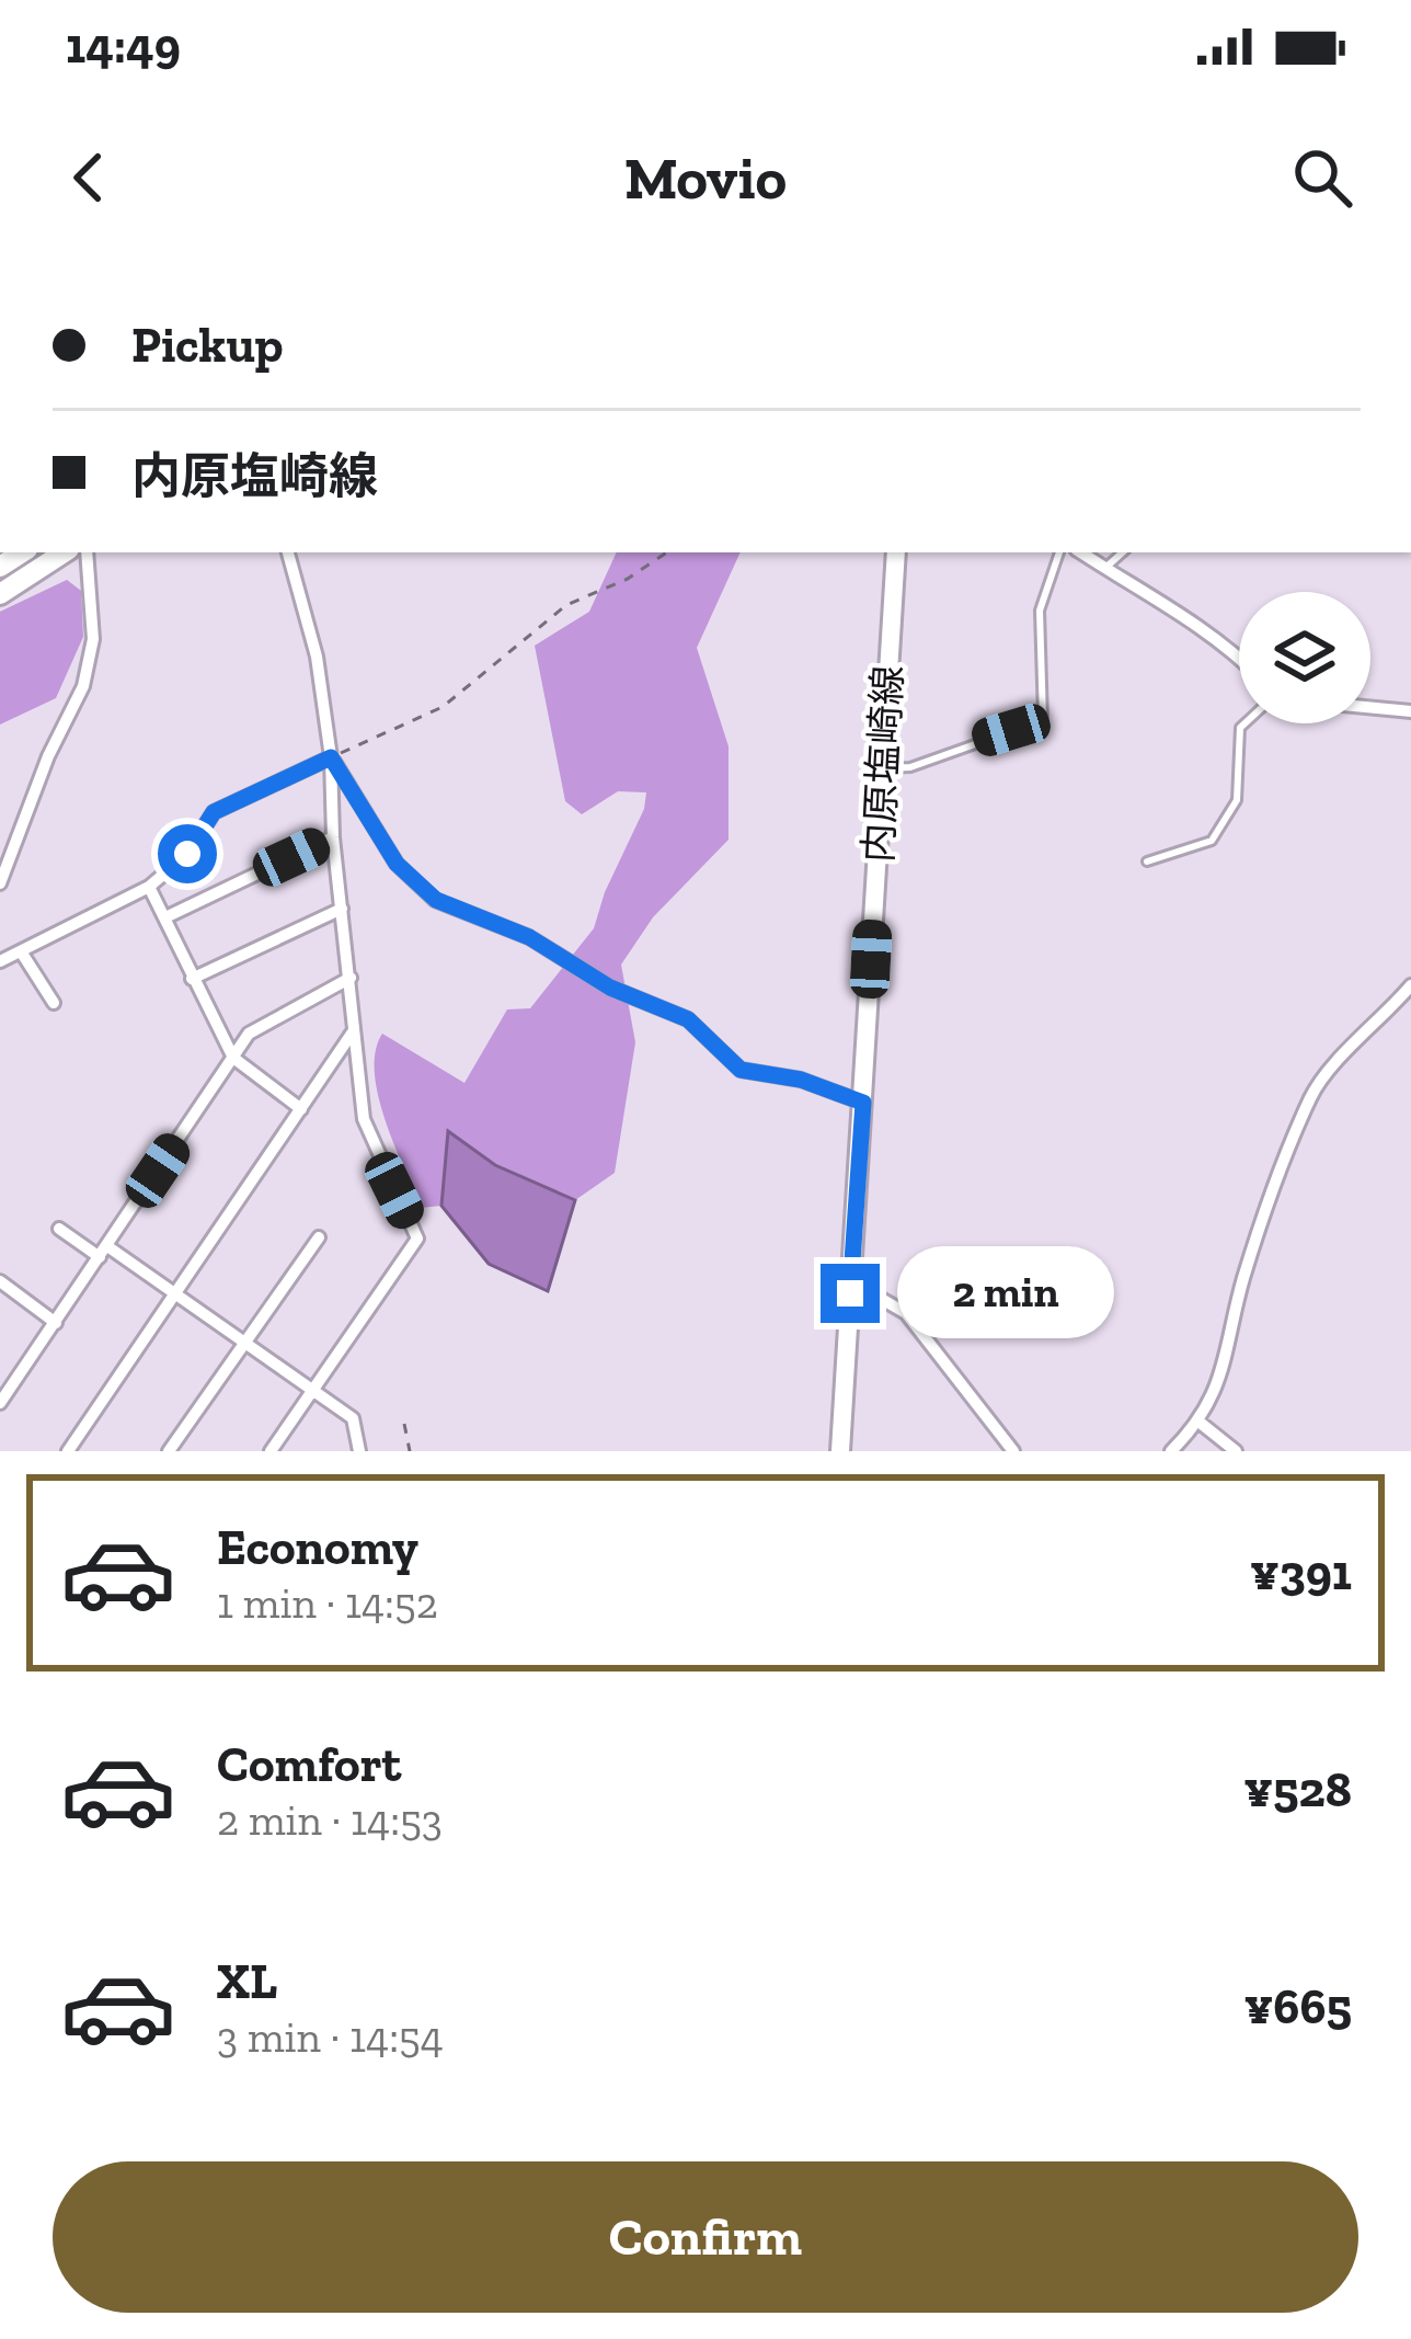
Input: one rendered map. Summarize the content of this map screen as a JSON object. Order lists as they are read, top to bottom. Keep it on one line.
{"streets":{"main road":["内原塩崎線"]},"page":{"status":"14:49","header":"Movio","banner":["Pickup","内原塩崎線"],"bubble":"2 min","list":[{"name":"Economy","note":"1 min · 14:52","value":"¥391"},{"name":"Comfort","note":"2 min · 14:53","value":"¥528"},{"name":"XL","note":"3 min · 14:54","value":"¥665"}],"buttons":"Confirm"}}
